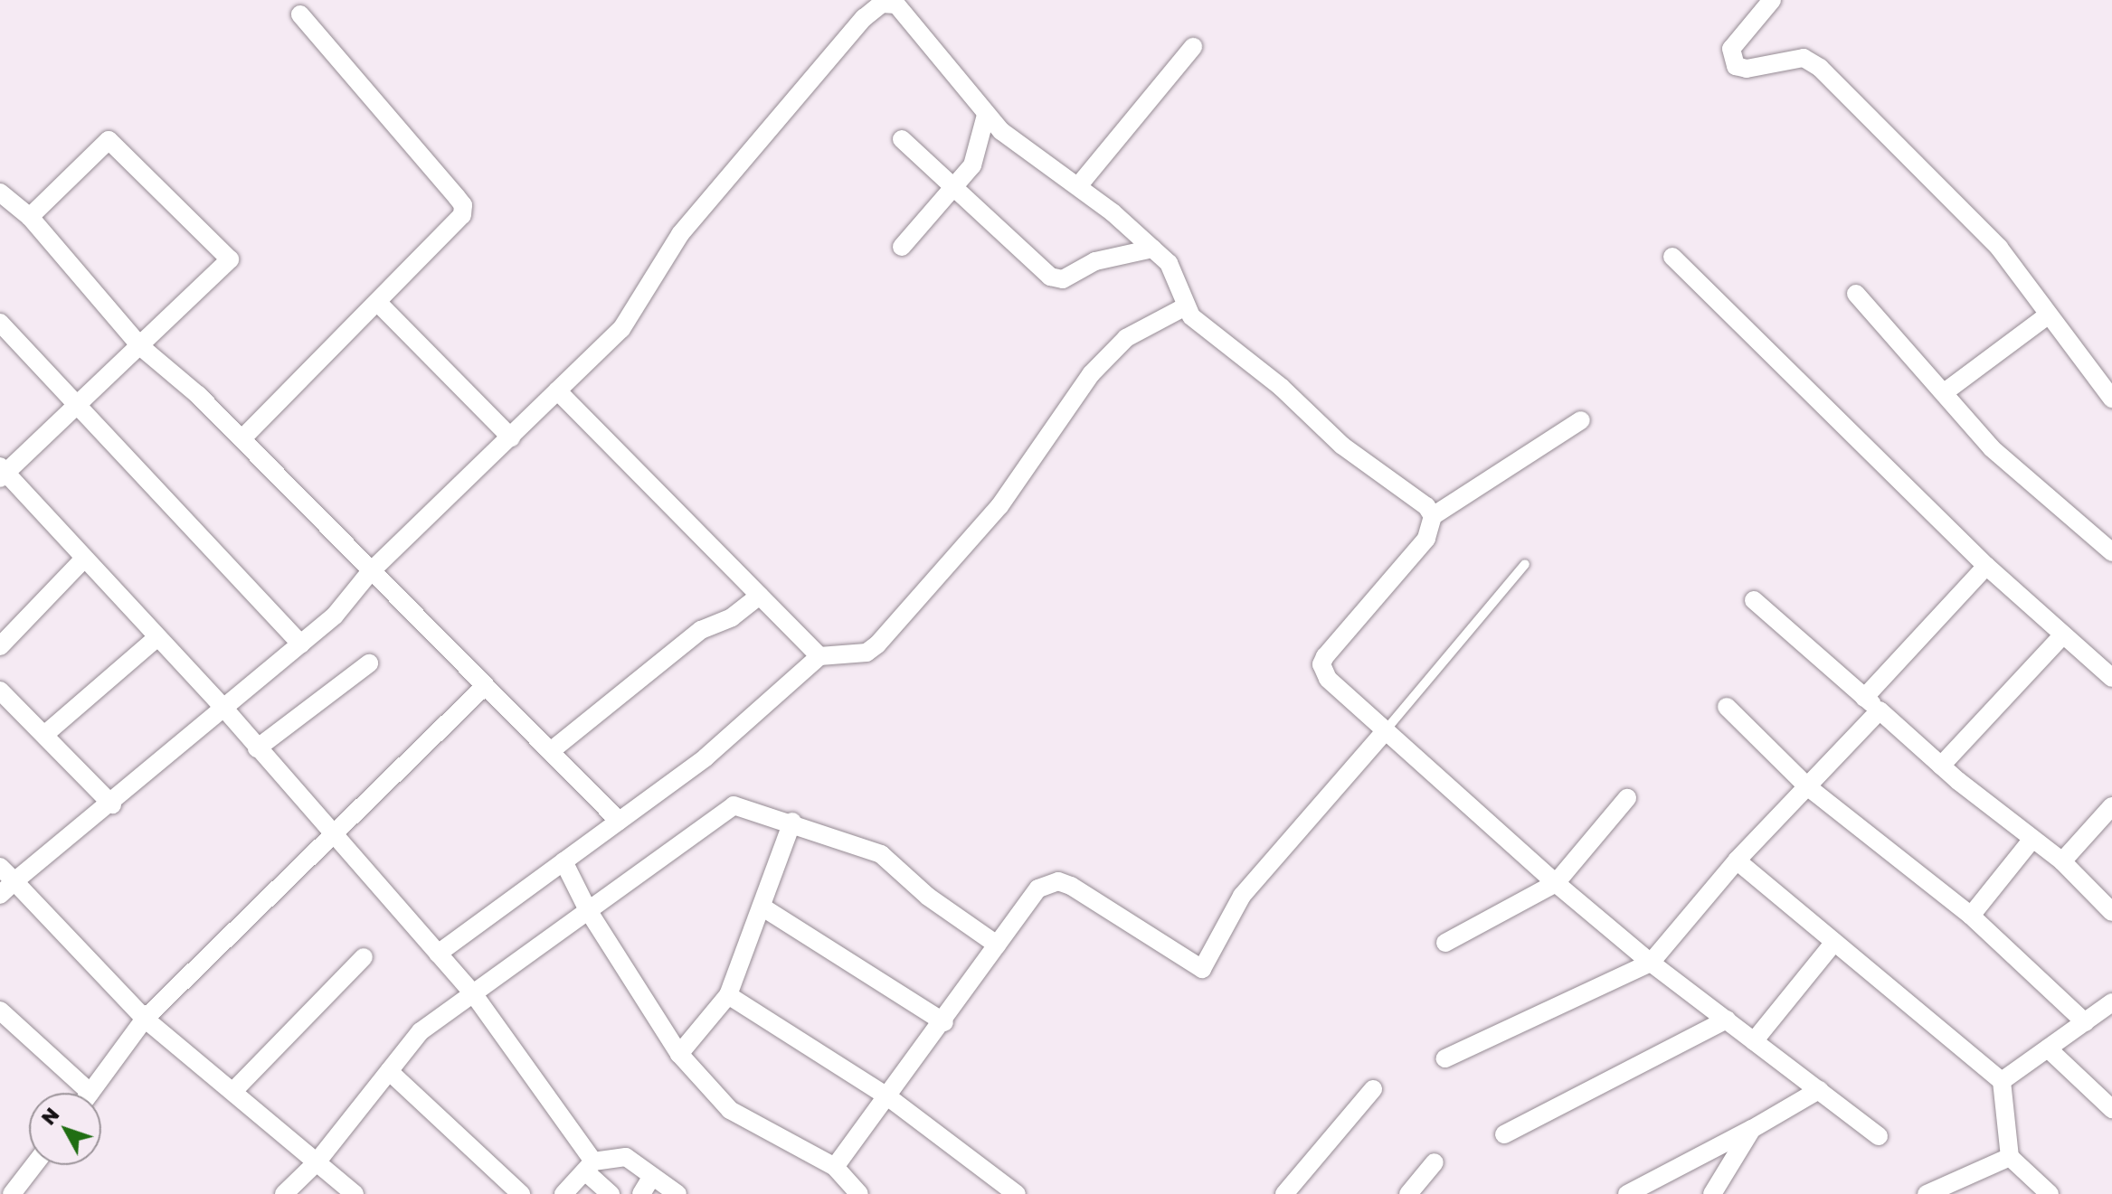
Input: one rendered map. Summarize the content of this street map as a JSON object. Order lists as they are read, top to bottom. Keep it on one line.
{"north":"top left"}
